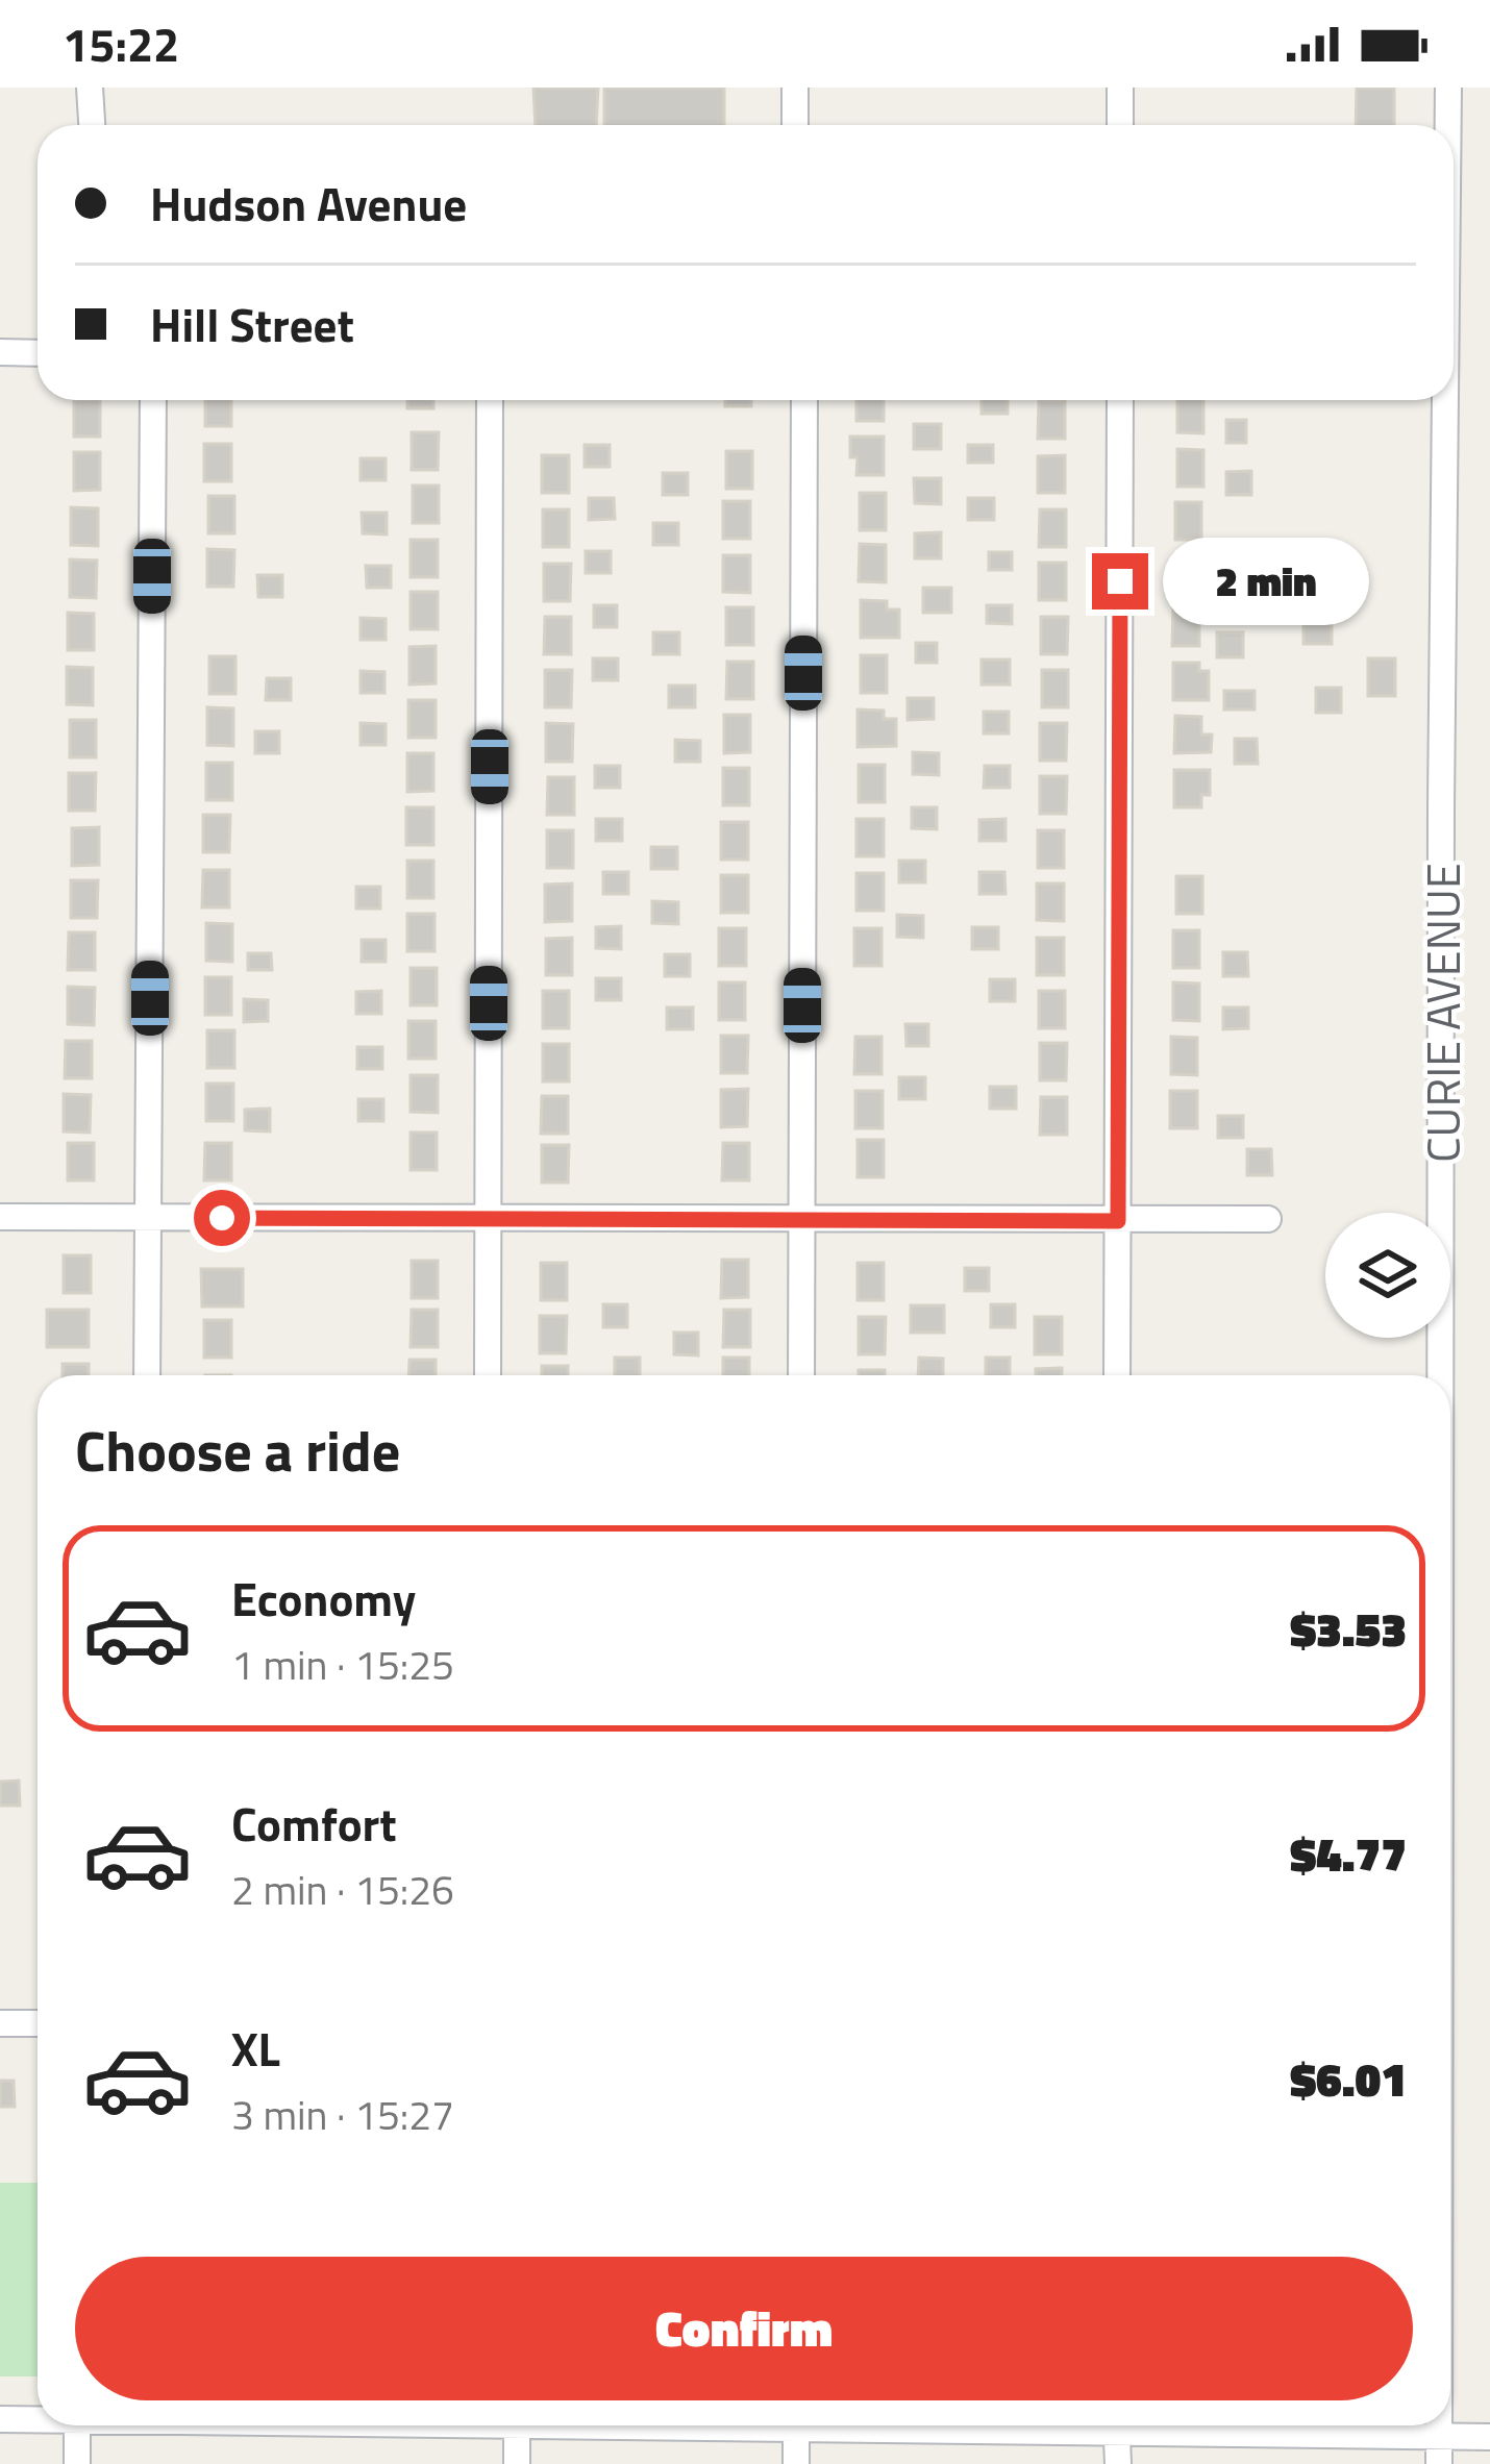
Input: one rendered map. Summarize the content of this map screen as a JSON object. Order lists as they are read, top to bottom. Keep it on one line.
{"streets":{"street":["CURIE AVENUE"]},"page":{"status":"15:22","banner":["Hudson Avenue","Hill Street"],"bubble":"2 min","heading":"Choose a ride","list":[{"name":"Economy","note":"1 min · 15:25","value":"$3.53"},{"name":"Comfort","note":"2 min · 15:26","value":"$4.77"},{"name":"XL","note":"3 min · 15:27","value":"$6.01"}],"buttons":"Confirm"}}
